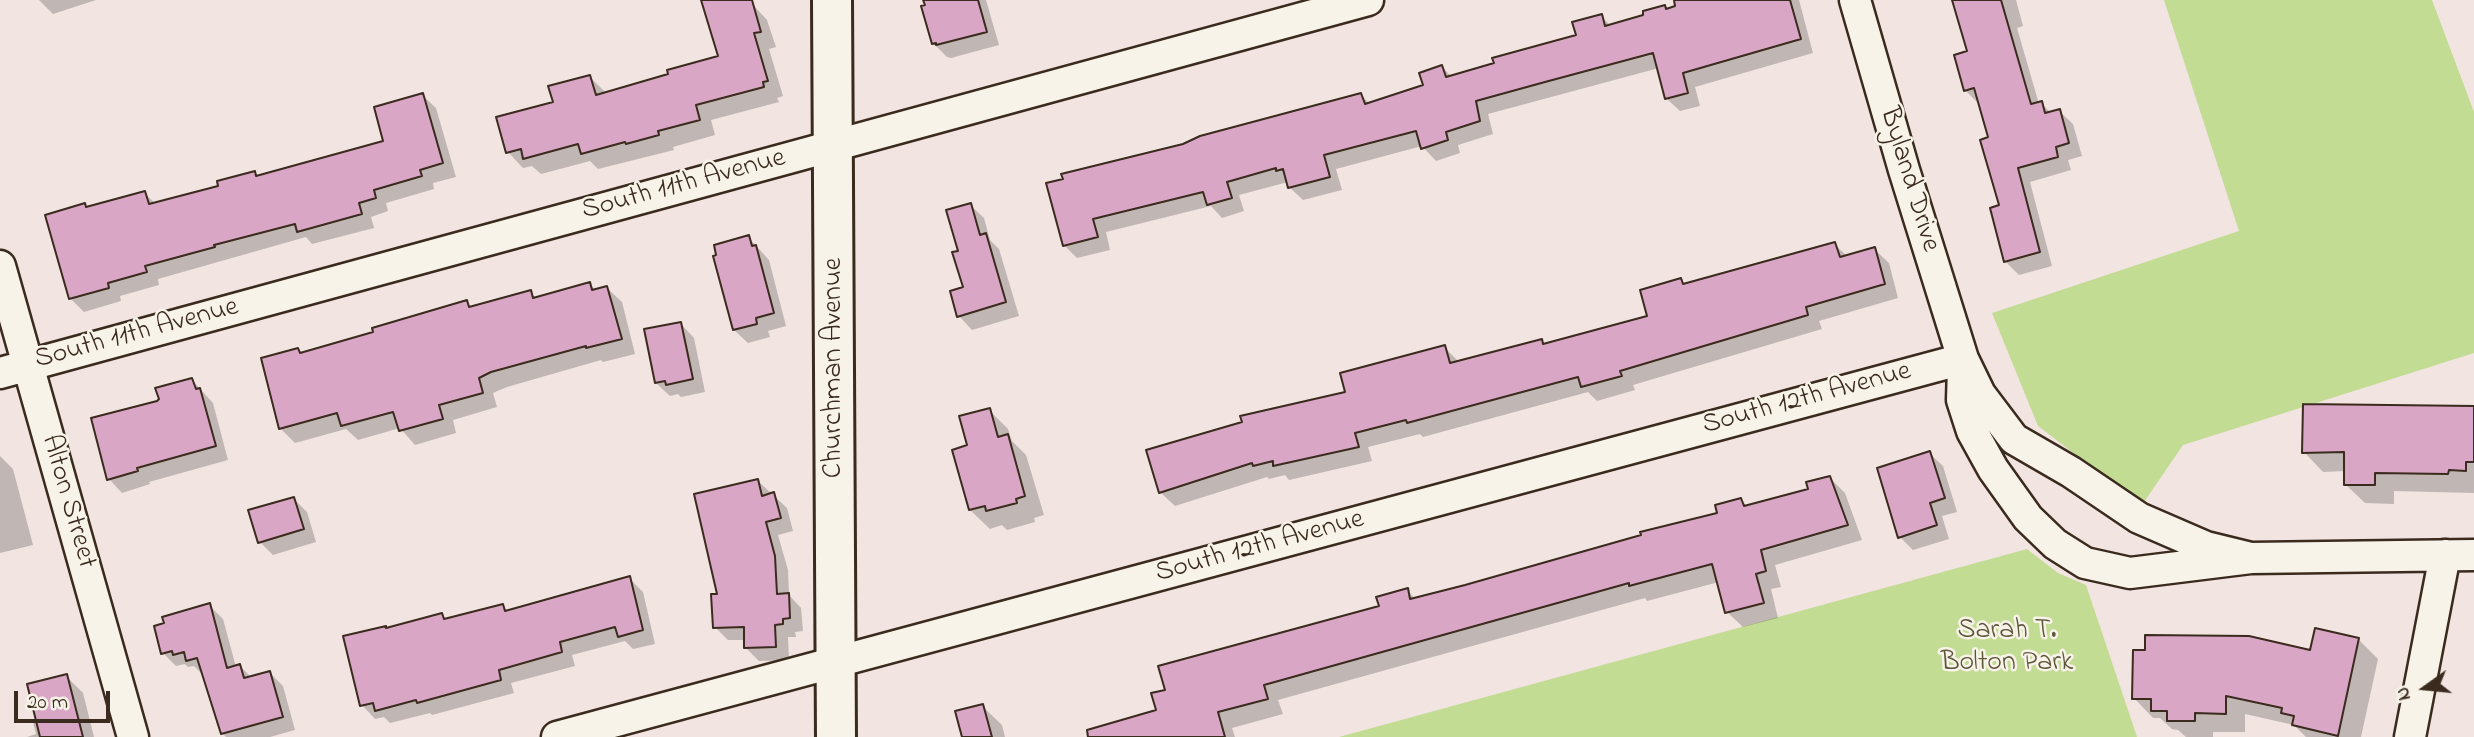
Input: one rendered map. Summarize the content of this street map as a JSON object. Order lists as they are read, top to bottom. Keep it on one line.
{"streets":{"street":["Byland Drive","South 11th Avenue","Churchman Avenue","South 12th Avenue","Alton Street"]},"crossings":[["Byland Drive","South 12th Avenue"],["South 11th Avenue","Churchman Avenue"],["South 11th Avenue","Alton Street"],["Churchman Avenue","South 12th Avenue"]],"parks":["Sarah T. Bolton Park"],"scale_bar":"20 m","north":"left"}
